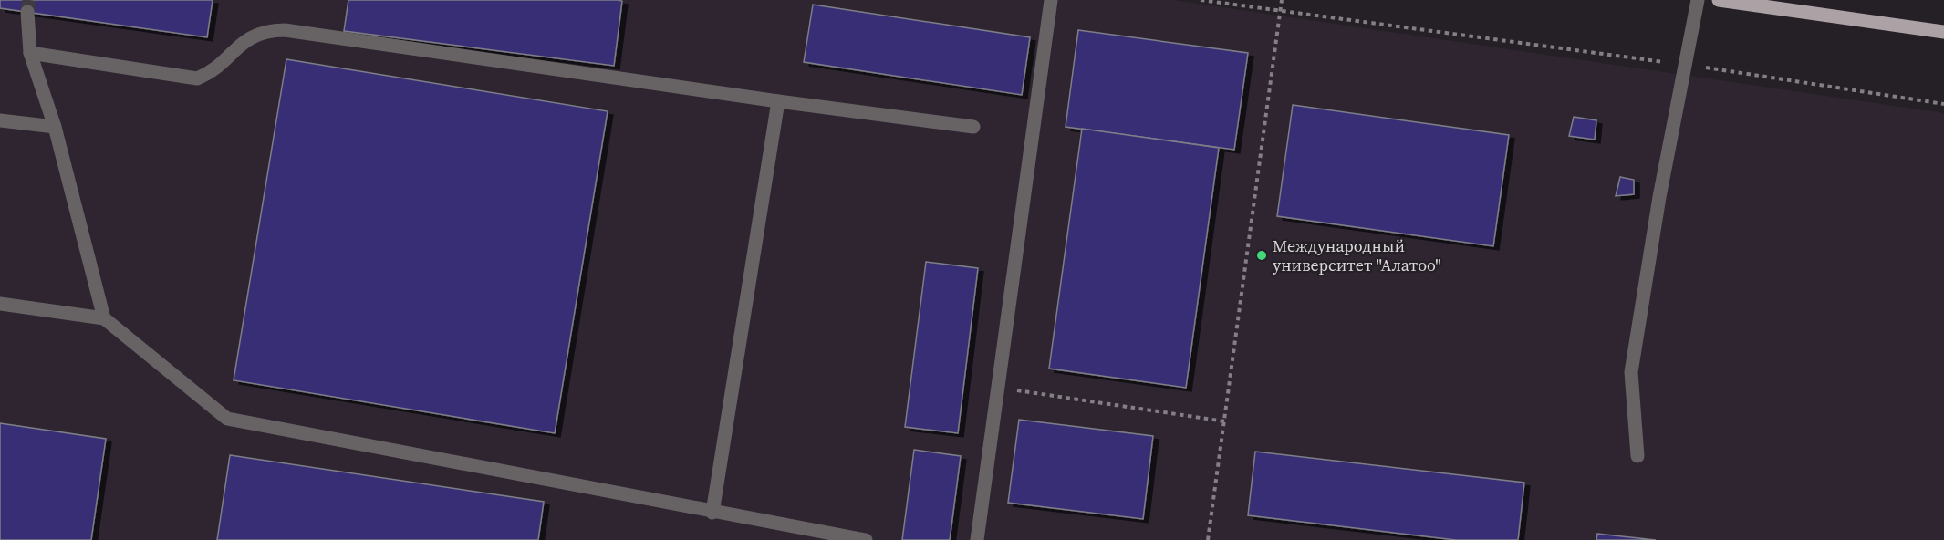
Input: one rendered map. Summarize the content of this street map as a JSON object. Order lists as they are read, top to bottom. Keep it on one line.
{"places":["Международный университет \"Алатоо\""]}
